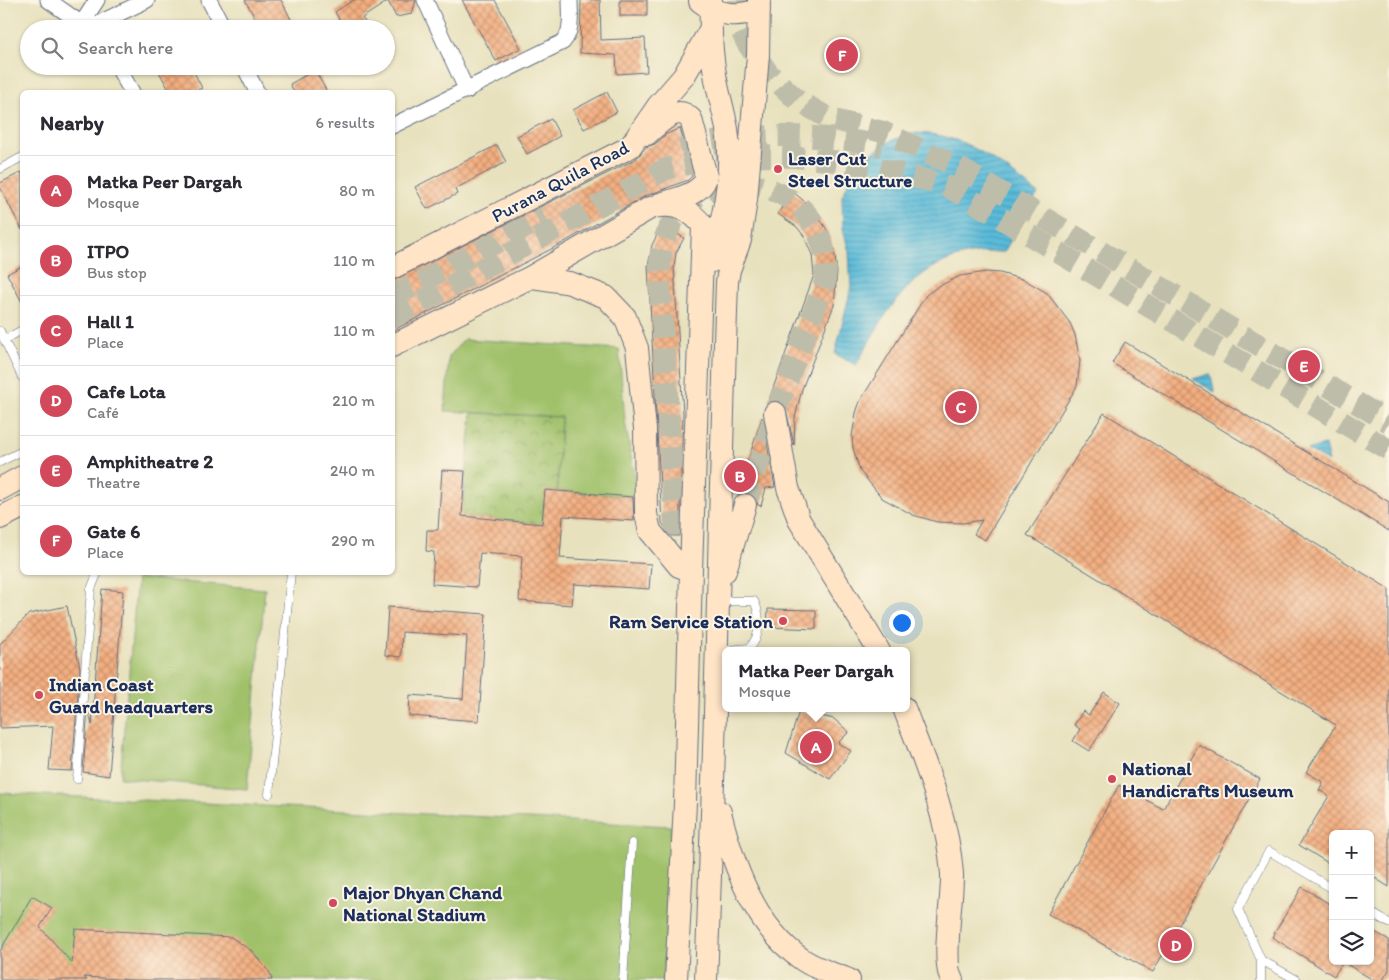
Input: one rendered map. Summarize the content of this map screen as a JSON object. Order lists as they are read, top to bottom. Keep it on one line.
{"streets":{"main road":["Purana Quila Road"]},"places":["Laser Cut Steel Structure","Ram Service Station","Indian Coast Guard headquarters","National Handicrafts Museum","Major Dhyan Chand National Stadium"],"page":{"search":"Search here","pins":["F","E","C","B","A","D"],"heading":["Nearby","6 results"],"list":[{"mark":"A","name":"Matka Peer Dargah","note":"Mosque","value":"80 m"},{"mark":"B","name":"ITPO","note":"Bus stop","value":"110 m"},{"mark":"C","name":"Hall 1","note":"Place","value":"110 m"},{"mark":"D","name":"Cafe Lota","note":"Café","value":"210 m"},{"mark":"E","name":"Amphitheatre 2","note":"Theatre","value":"240 m"},{"mark":"F","name":"Gate 6","note":"Place","value":"290 m"}],"popup":["Matka Peer Dargah","Mosque"],"map_buttons":["+","−"]}}
